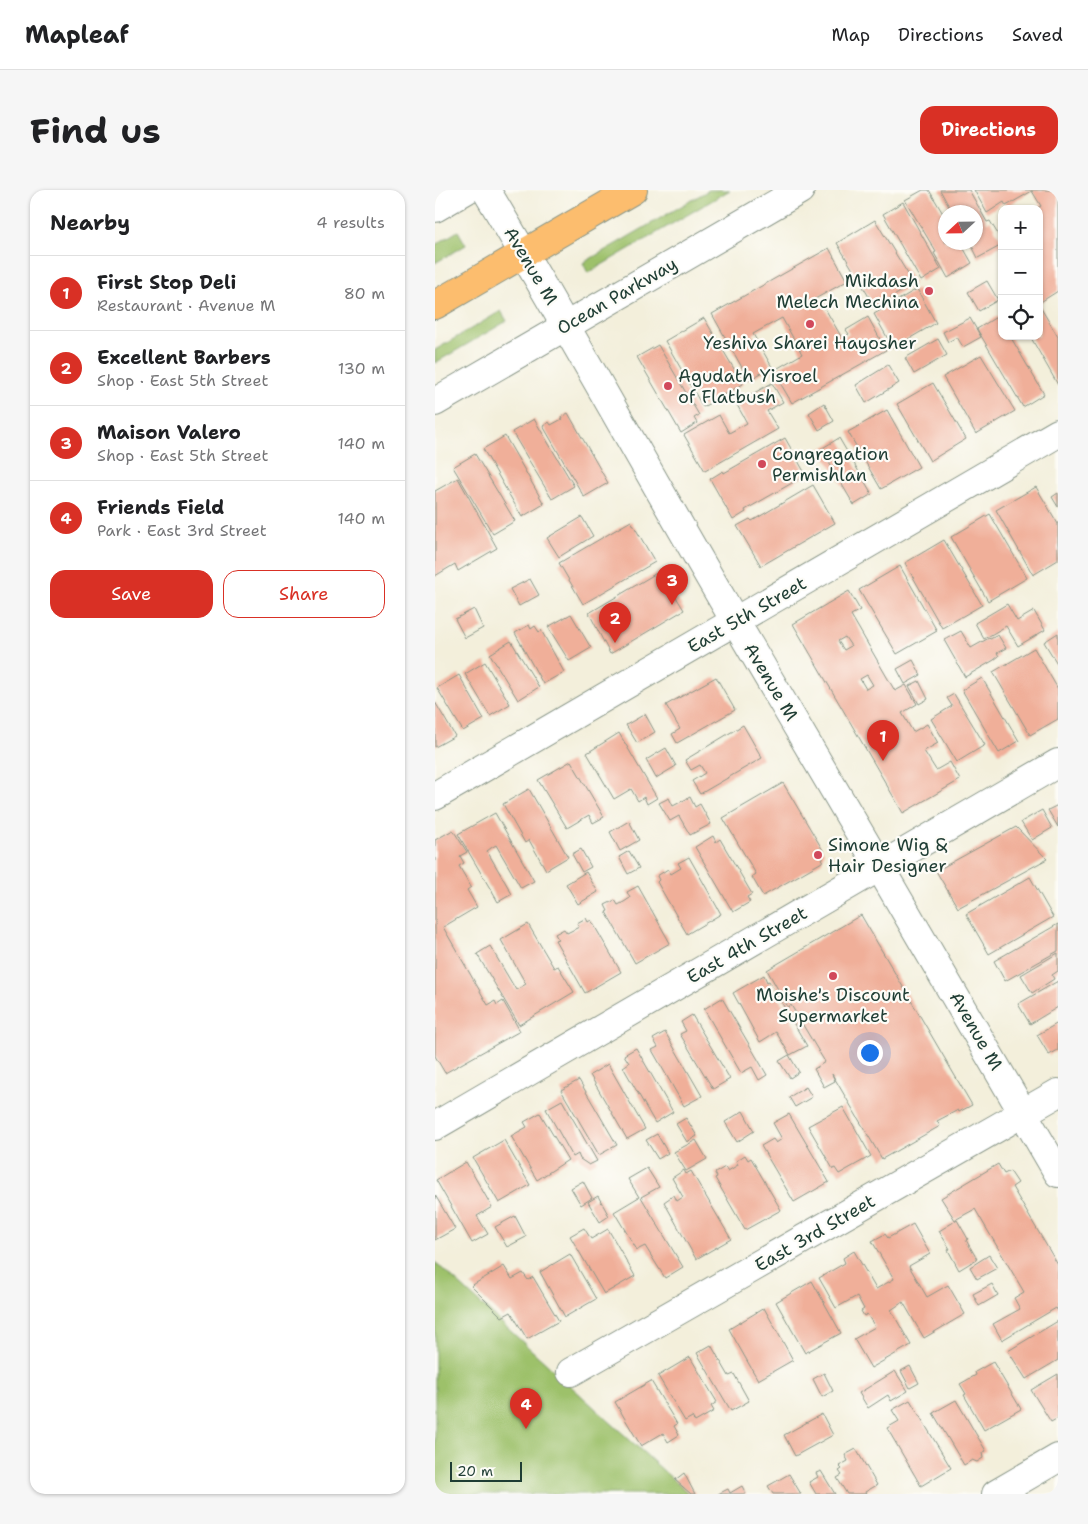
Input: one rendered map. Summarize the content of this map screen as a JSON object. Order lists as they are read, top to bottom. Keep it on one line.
{"streets":{"street":["Avenue M","Ocean Parkway","East 5th Street","East 4th Street","East 3rd Street"]},"crossings":[["Avenue M","Ocean Parkway"],["Avenue M","East 5th Street"],["Avenue M","East 4th Street"],["Avenue M","East 3rd Street"]],"places":["Mikdash Melech Mechina","Yeshiva Sharei Hayosher","Agudath Yisroel of Flatbush","Congregation Permishlan","Simone Wig & Hair Designer","Moishe's Discount Supermarket"],"scale_bar":"20 m","north":"left","page":{"header":"Mapleaf","nav":["Map","Directions","Saved"],"buttons":["Directions",["Save","Share"]],"title":"Find us","heading":["Nearby","4 results"],"map_buttons":["+","−"],"list":[{"mark":"1","name":"First Stop Deli","note":"Restaurant · Avenue M","value":"80 m"},{"mark":"2","name":"Excellent Barbers","note":"Shop · East 5th Street","value":"130 m"},{"mark":"3","name":"Maison Valero","note":"Shop · East 5th Street","value":"140 m"},{"mark":"4","name":"Friends Field","note":"Park · East 3rd Street","value":"140 m"}],"pins":["3","2","1","4"],"scale":"20 m"}}
